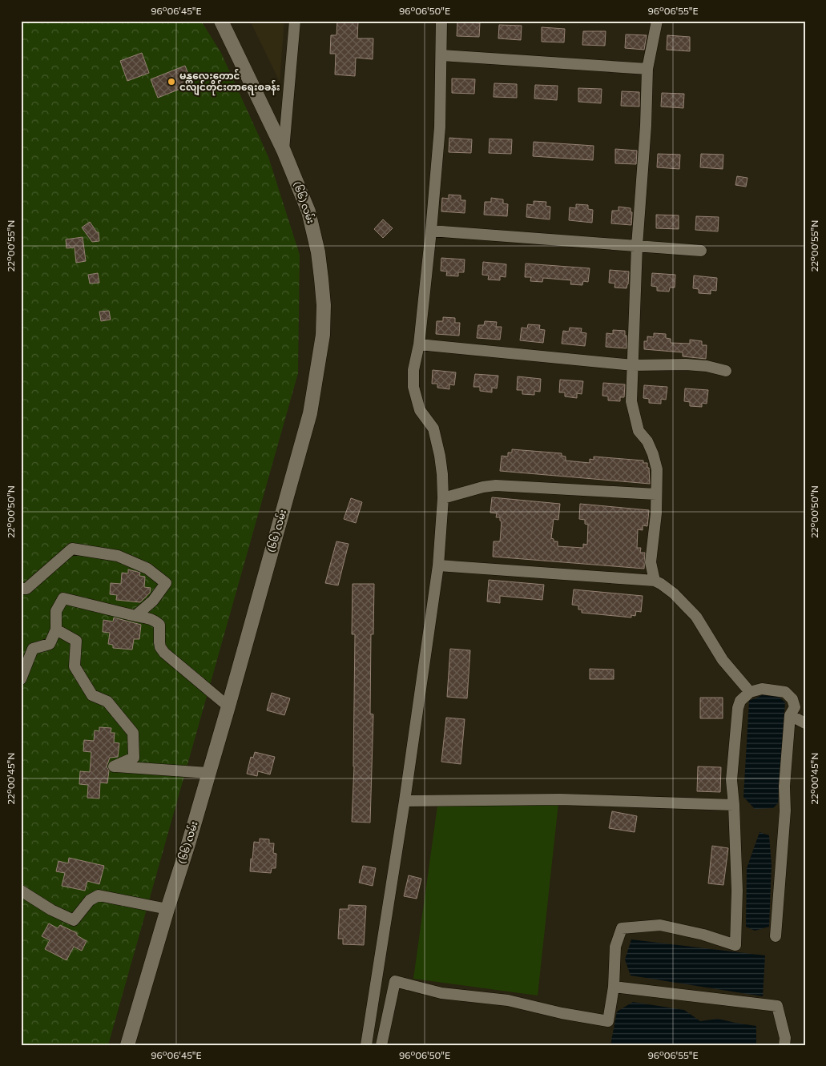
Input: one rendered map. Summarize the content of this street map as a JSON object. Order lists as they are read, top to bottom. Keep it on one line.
{"streets":{"street":["(၆၆) လမ်း"]},"places":["မန္တလေးတောင် ငလျင်တိုင်းတာရေးစခန်း"],"coordinates":["96°06'45\"E","96°06'50\"E","96°06'55\"E","22°00'55\"N","22°00'50\"N","22°00'45\"N"]}
